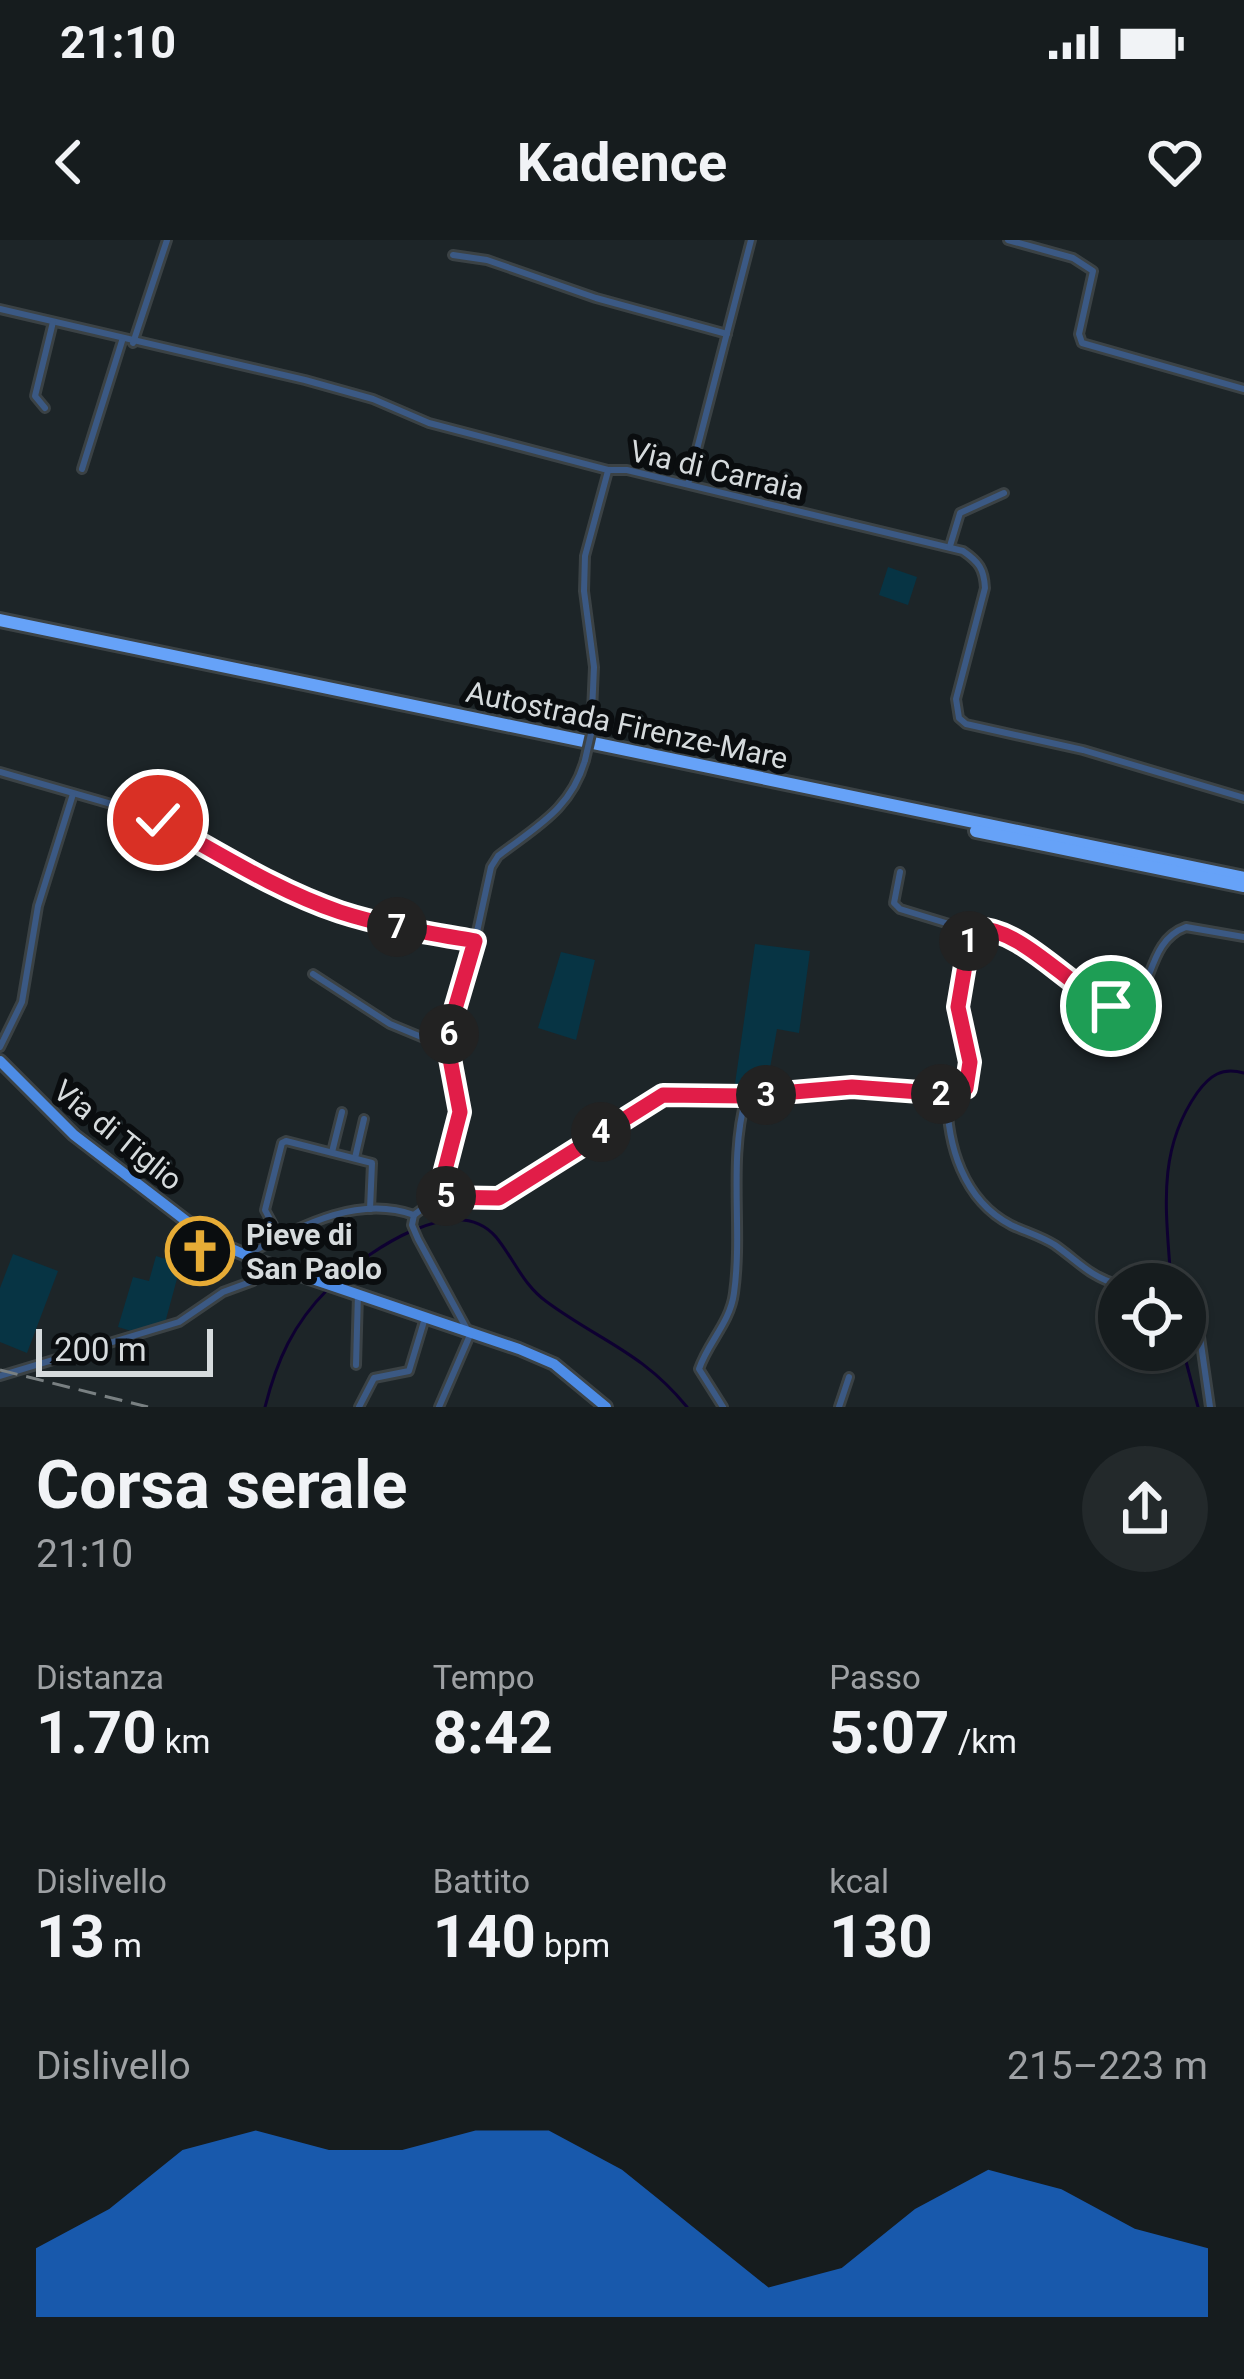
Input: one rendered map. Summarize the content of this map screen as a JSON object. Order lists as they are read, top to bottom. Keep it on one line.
{"streets":{"highway":["Autostrada Firenze-Mare"],"main road":["Via di Tiglio"],"street":["Via di Carraia"]},"places":{"church":["Pieve di San Paolo"]},"scale_bar":"200 m","page":{"status":"21:10","header":"Kadence","pins":["7","1","6","2","3","4","5"],"scale":"200 m","heading":["Corsa serale","21:10"],"stats":[["Distanza","1.70 km"],["Tempo","8:42"],["Passo","5:07 /km"],["Dislivello","13 m"],["Battito","140 bpm"],["kcal","130"]],"chart":["Dislivello","215–223 m"]}}
